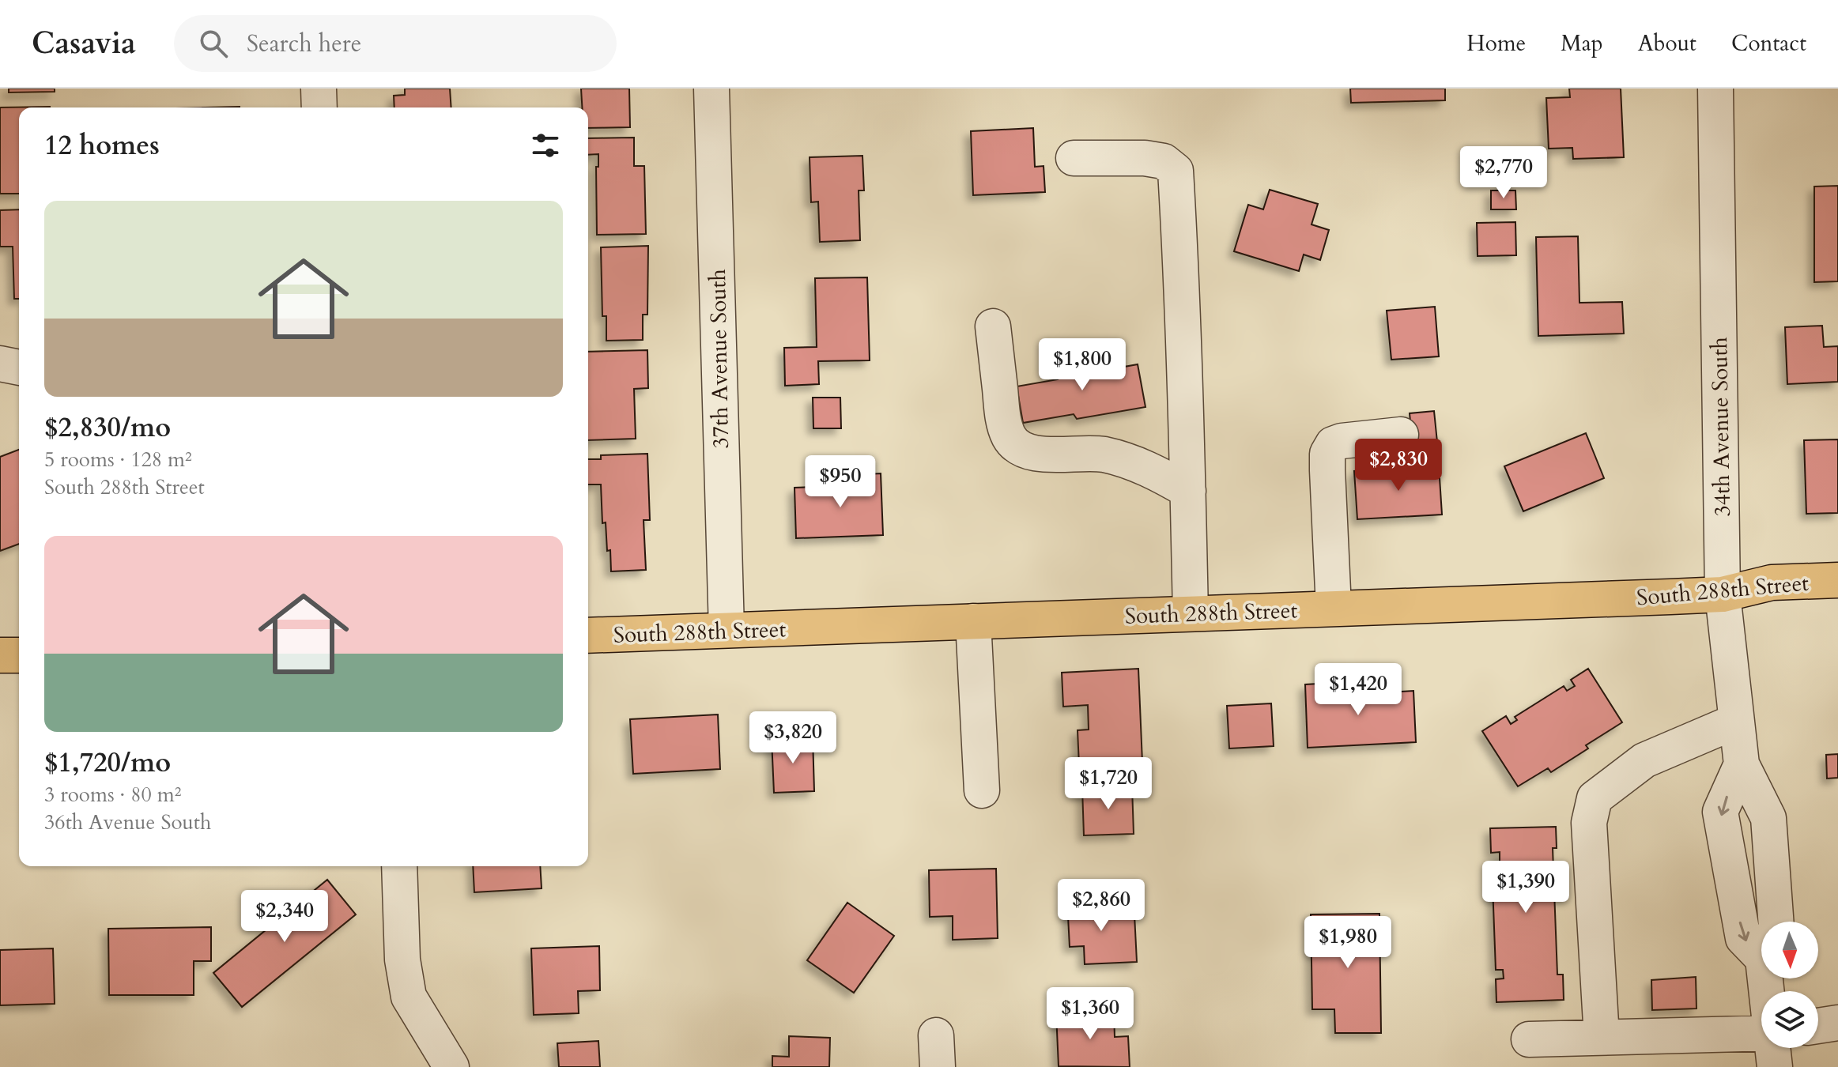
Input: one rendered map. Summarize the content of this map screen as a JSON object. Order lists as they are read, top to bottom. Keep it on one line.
{"streets":{"main road":["South 288th Street"],"street":["37th Avenue South","34th Avenue South"]},"crossings":[["37th Avenue South","South 288th Street"],["34th Avenue South","South 288th Street"]],"north":"bottom","page":{"header":"Casavia","search":"Search here","nav":["Home","Map","About","Contact"],"heading":"12 homes","price":["$2,770","$1,800","$2,830","$950","$1,420","$3,820","$1,720","$1,390","$2,860","$2,340","$1,980","$1,360"],"list":[{"name":"$2,830/mo","note":"5 rooms · 128 m² · South 288th Street"},{"name":"$1,720/mo","note":"3 rooms · 80 m² · 36th Avenue South"}]}}
